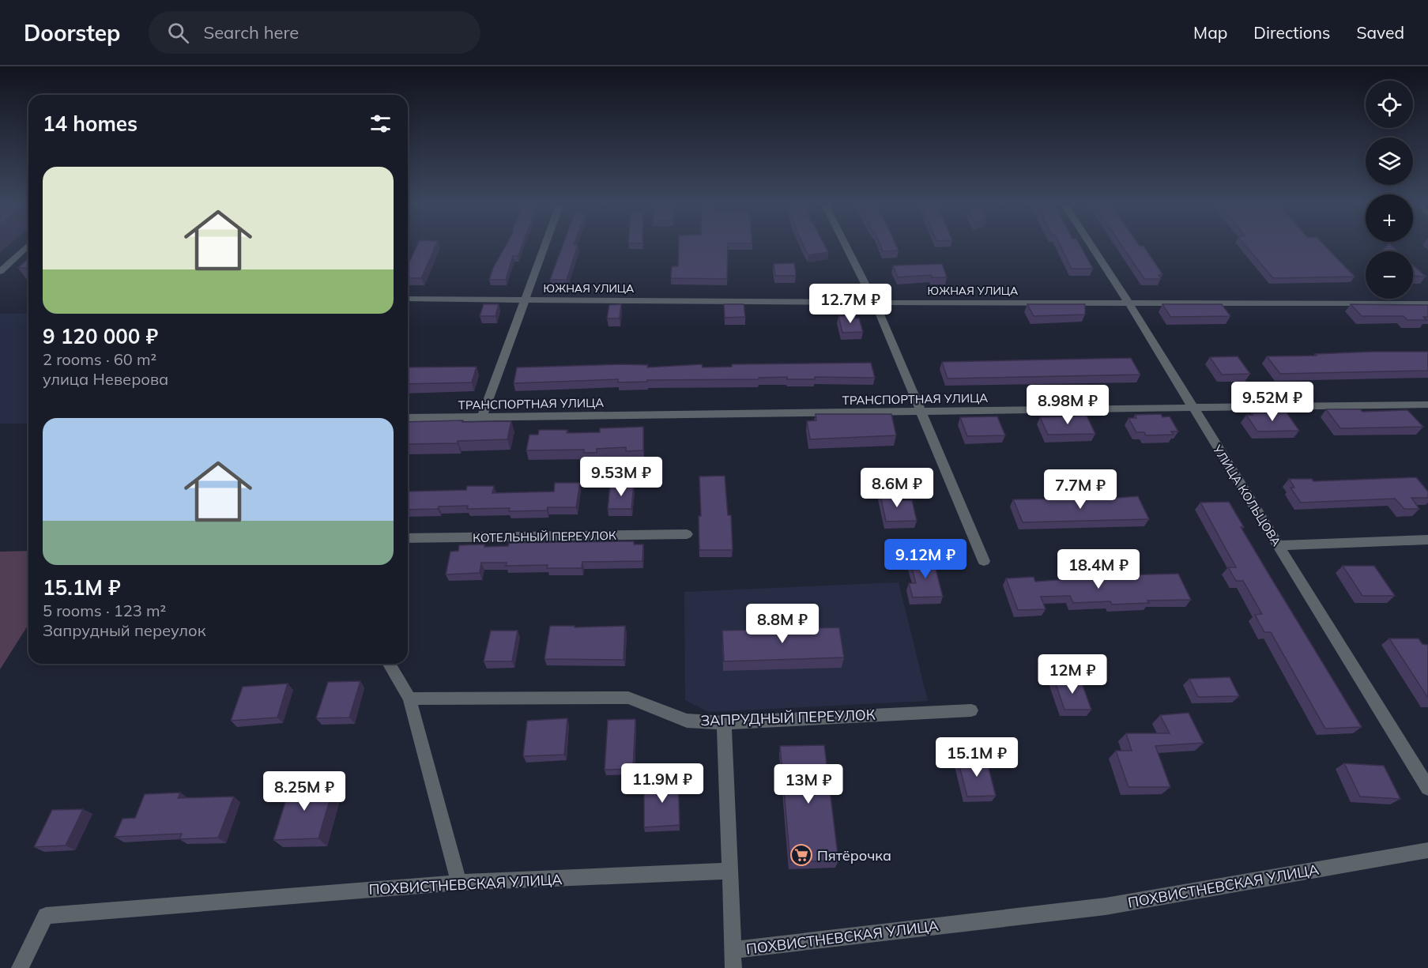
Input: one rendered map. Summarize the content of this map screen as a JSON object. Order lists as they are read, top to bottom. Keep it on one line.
{"streets":{"street":["ЮЖНАЯ УЛИЦА","ТРАНСПОРТНАЯ УЛИЦА","УЛИЦА КОЛЬЦОВА","КОТЕЛЬНЫЙ ПЕРЕУЛОК","ЗАПРУДНЫЙ ПЕРЕУЛОК","ПОХВИСТНЕВСКАЯ УЛИЦА"]},"crossings":[["ЮЖНАЯ УЛИЦА","УЛИЦА КОЛЬЦОВА"],["ТРАНСПОРТНАЯ УЛИЦА","УЛИЦА КОЛЬЦОВА"]],"places":{"supermarket":["Пятёрочка"]},"page":{"header":"Doorstep","search":"Search here","nav":["Map","Directions","Saved"],"map_buttons":["+","−"],"heading":"14 homes","list":[{"name":"9 120 000 ₽","note":"2 rooms · 60 m² · улица Неверова"},{"name":"15.1M ₽","note":"5 rooms · 123 m² · Запрудный переулок"}],"price":["12.7M ₽","9.52M ₽","8.98M ₽","9.53M ₽","8.6M ₽","7.7M ₽","9.12M ₽","18.4M ₽","8.8M ₽","12M ₽","15.1M ₽","11.9M ₽","13M ₽","8.25M ₽"]}}
